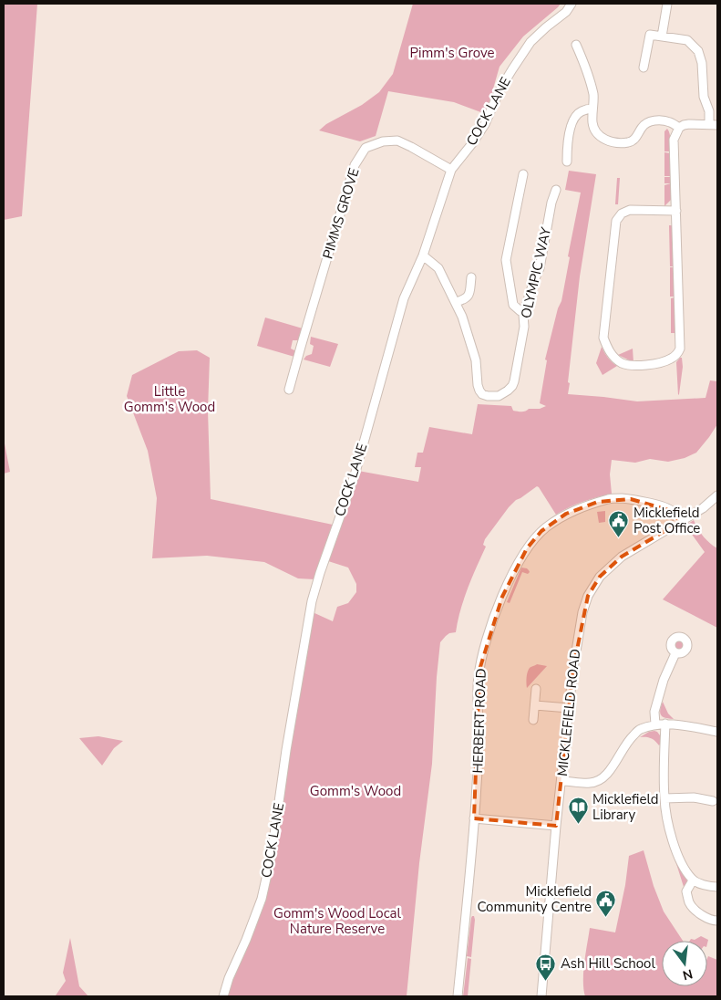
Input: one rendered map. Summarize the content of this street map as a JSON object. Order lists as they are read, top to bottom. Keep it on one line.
{"streets":{"street":["COCK LANE","PIMMS GROVE","OLYMPIC WAY","MICKLEFIELD ROAD","HERBERT ROAD"]},"crossings":[["COCK LANE","PIMMS GROVE"],["COCK LANE","OLYMPIC WAY"],["MICKLEFIELD ROAD","HERBERT ROAD"]],"parks":["Pimm's Grove","Little Gomm's Wood","Gomm's Wood","Gomm's Wood Local Nature Reserve"],"places":{"public building":["Micklefield Post Office","Micklefield Community Centre"],"library":["Micklefield Library"],"bus stop":["Ash Hill School"]},"north":"bottom"}
